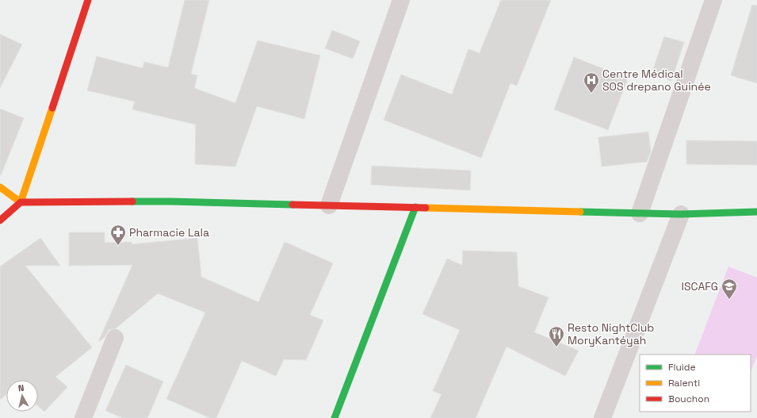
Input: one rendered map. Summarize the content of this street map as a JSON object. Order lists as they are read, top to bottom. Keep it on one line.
{"places":{"hospital":["Centre Médical SOS drepano Guinée"],"pharmacy":["Pharmacie Lala"],"school or university":["ISCAFG"],"restaurant":["Resto NightClub MoryKantéyah"]},"legend":["Fluide","Ralenti","Bouchon"],"north":"top"}
